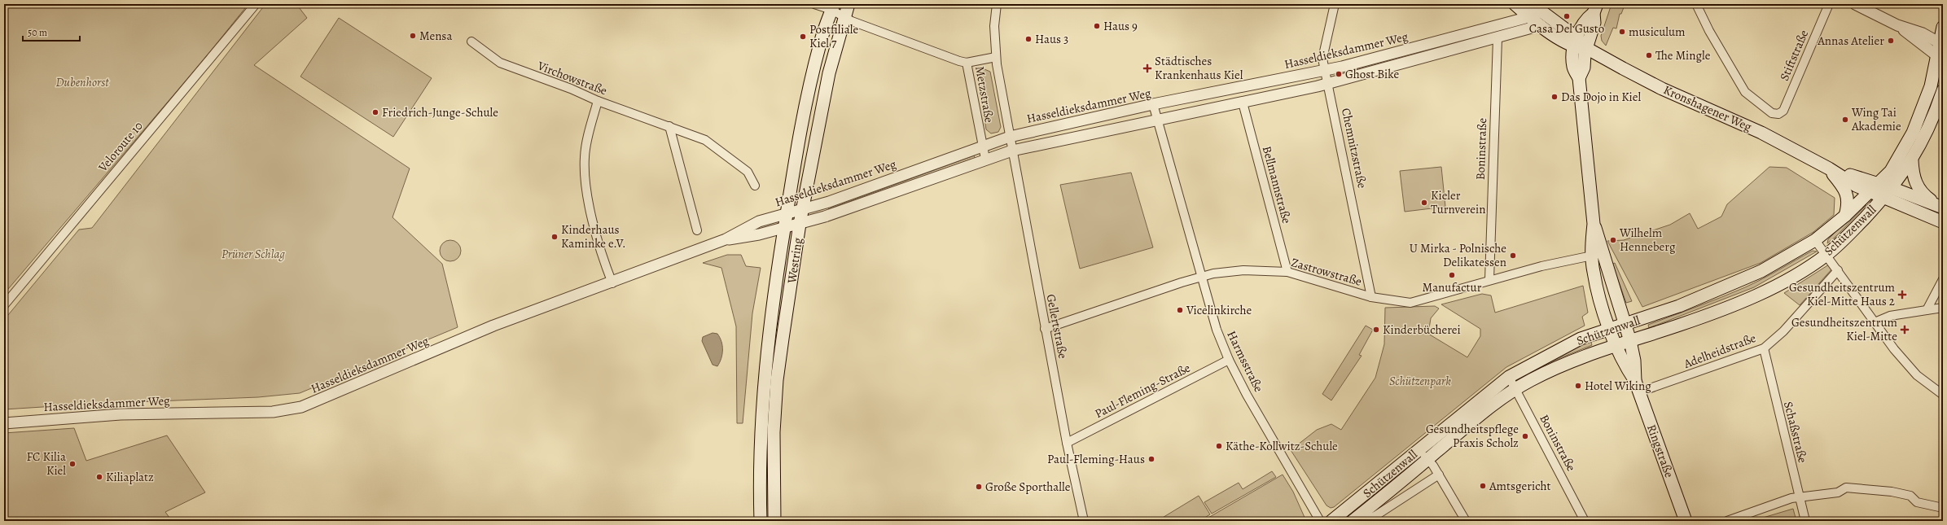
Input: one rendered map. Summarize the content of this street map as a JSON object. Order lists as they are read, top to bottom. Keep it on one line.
{"streets":{"main road":["Kronshagener Weg","Schützenwall","Westring","Ringstraße"],"street":["Hasseldieksdammer Weg","Stiftstraße","Virchowstraße","Metzstraße","Veloroute 10","Chemnitzstraße","Boninstraße","Bellmannstraße","Zastrowstraße","Gellertstraße","Adelheidstraße","Harmsstraße","Paul-Fleming-Straße","Schaßstraße"]},"crossings":[["Hasseldieksdammer Weg","Metzstraße"],["Hasseldieksdammer Weg","Kronshagener Weg"],["Hasseldieksdammer Weg","Chemnitzstraße"],["Hasseldieksdammer Weg","Boninstraße"],["Hasseldieksdammer Weg","Bellmannstraße"],["Hasseldieksdammer Weg","Westring"],["Hasseldieksdammer Weg","Gellertstraße"],["Hasseldieksdammer Weg","Harmsstraße"],["Metzstraße","Gellertstraße"],["Kronshagener Weg","Schützenwall"],["Chemnitzstraße","Zastrowstraße"],["Boninstraße","Schützenwall"],["Boninstraße","Zastrowstraße"],["Bellmannstraße","Zastrowstraße"],["Schützenwall","Ringstraße"],["Zastrowstraße","Gellertstraße"],["Zastrowstraße","Harmsstraße"],["Zastrowstraße","Ringstraße"],["Gellertstraße","Paul-Fleming-Straße"],["Adelheidstraße","Schaßstraße"],["Adelheidstraße","Ringstraße"],["Harmsstraße","Paul-Fleming-Straße"]],"parks":["Dubenhorst","Prüner Schlag","Schützenpark"],"places":{"other":["Casa Del Gusto","Haus 9","musiculum","Mensa","Postfiliale Kiel 7","Haus 3","Annas Atelier","The Mingle","Ghost Bike","Das Dojo in Kiel","Friedrich-Junge-Schule","Wing Tai Akademie","Kieler Turnverein","Kinderhaus Kaminke e.V.","Wilhelm Henneberg","U Mirka - Polnische Delikatessen","Manufactur","Vicelinkirche","Kinderbücherei","Hotel Wiking","Gesundheitspflege Praxis Scholz","Käthe-Kollwitz-Schule","Paul-Fleming-Haus","FC Kilia Kiel","Kiliaplatz","Amtsgericht","Große Sporthalle"],"health":["Städtisches Krankenhaus Kiel","Gesundheitszentrum Kiel-Mitte Haus 2","Gesundheitszentrum Kiel-Mitte"]},"scale_bar":"50 m"}
